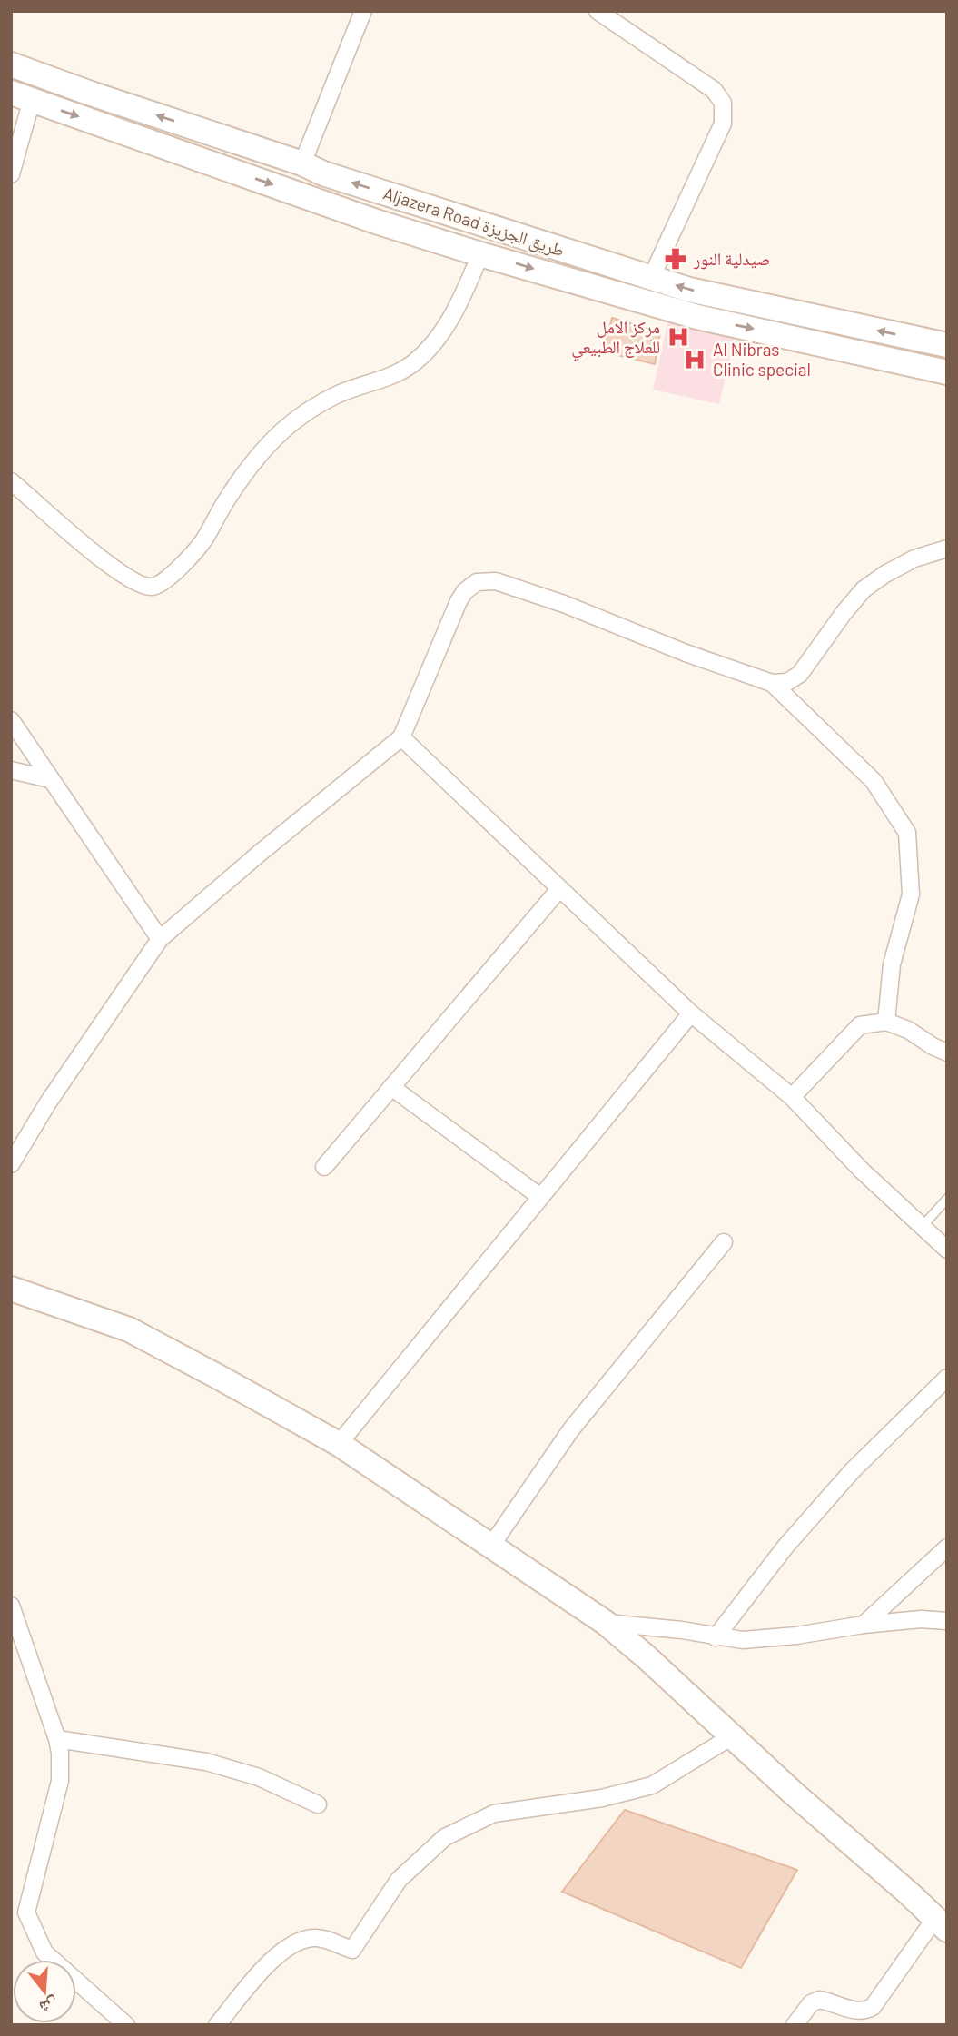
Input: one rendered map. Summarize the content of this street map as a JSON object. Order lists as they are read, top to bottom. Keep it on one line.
{"streets":{"main road":["Aljazera Road طريق الجزيزة"]},"places":{"pharmacy":["صيدلية النور"],"hospital":["مركز الامل للعلاج الطبيعي","Al Nibras Clinic special"]},"north":"bottom"}
